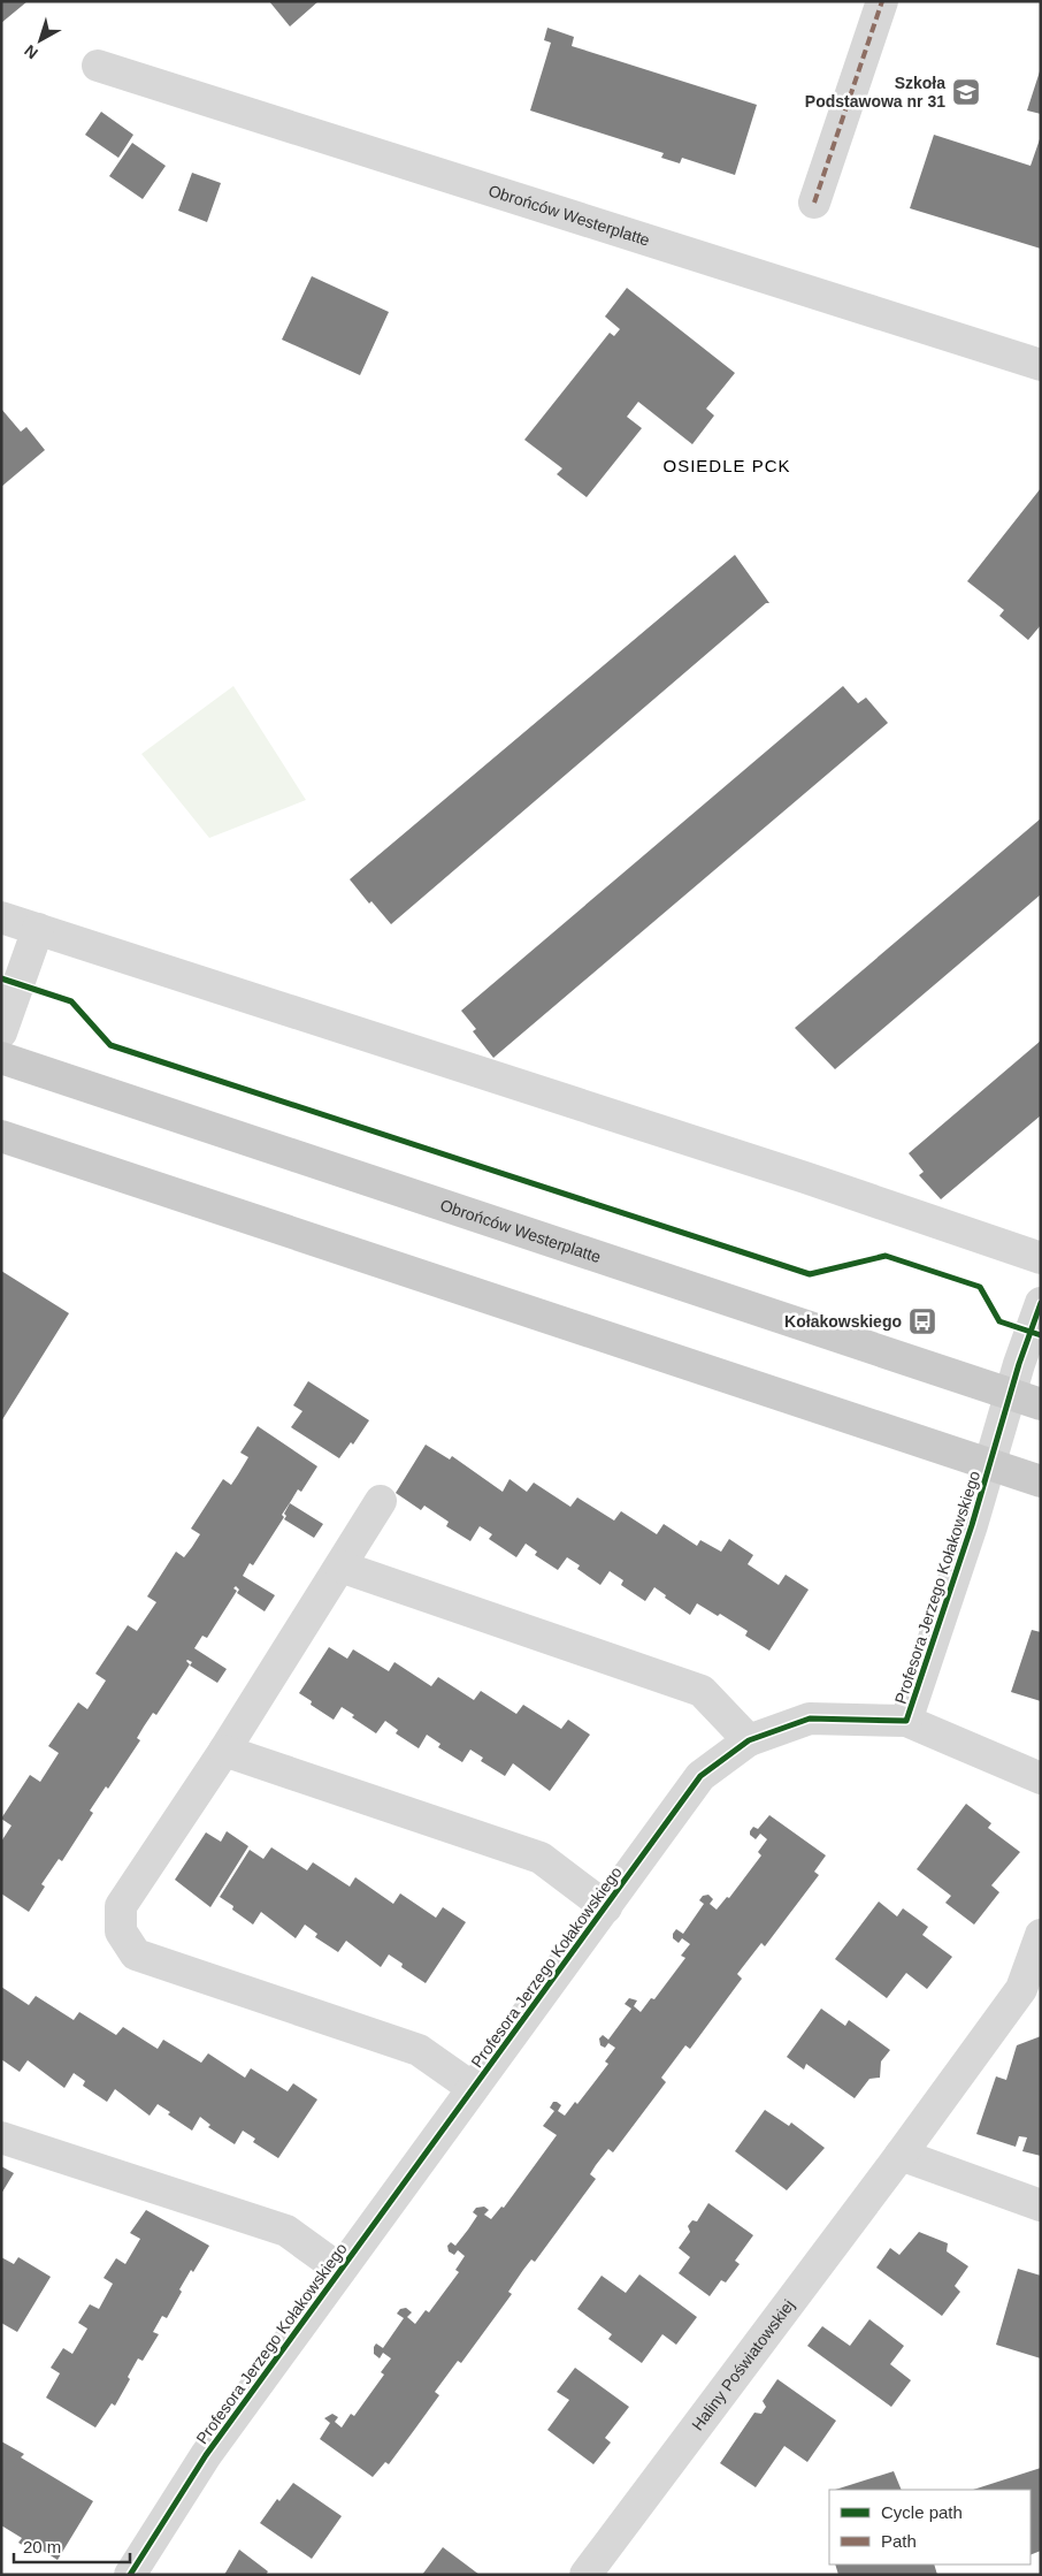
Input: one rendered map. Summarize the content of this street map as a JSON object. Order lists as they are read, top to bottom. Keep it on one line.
{"streets":{"main road":["Obrońców Westerplatte"],"street":["Profesora Jerzego Kołakowskiego","Haliny Poświatowskiej"]},"crossings":[["Obrońców Westerplatte","Profesora Jerzego Kołakowskiego"]],"districts":["OSIEDLE PCK"],"places":{"school or university":["Szkoła Podstawowa nr 31"],"bus stop":["Kołakowskiego"]},"legend":["Cycle path","Path"],"scale_bar":"20 m","north":"bottom left"}
